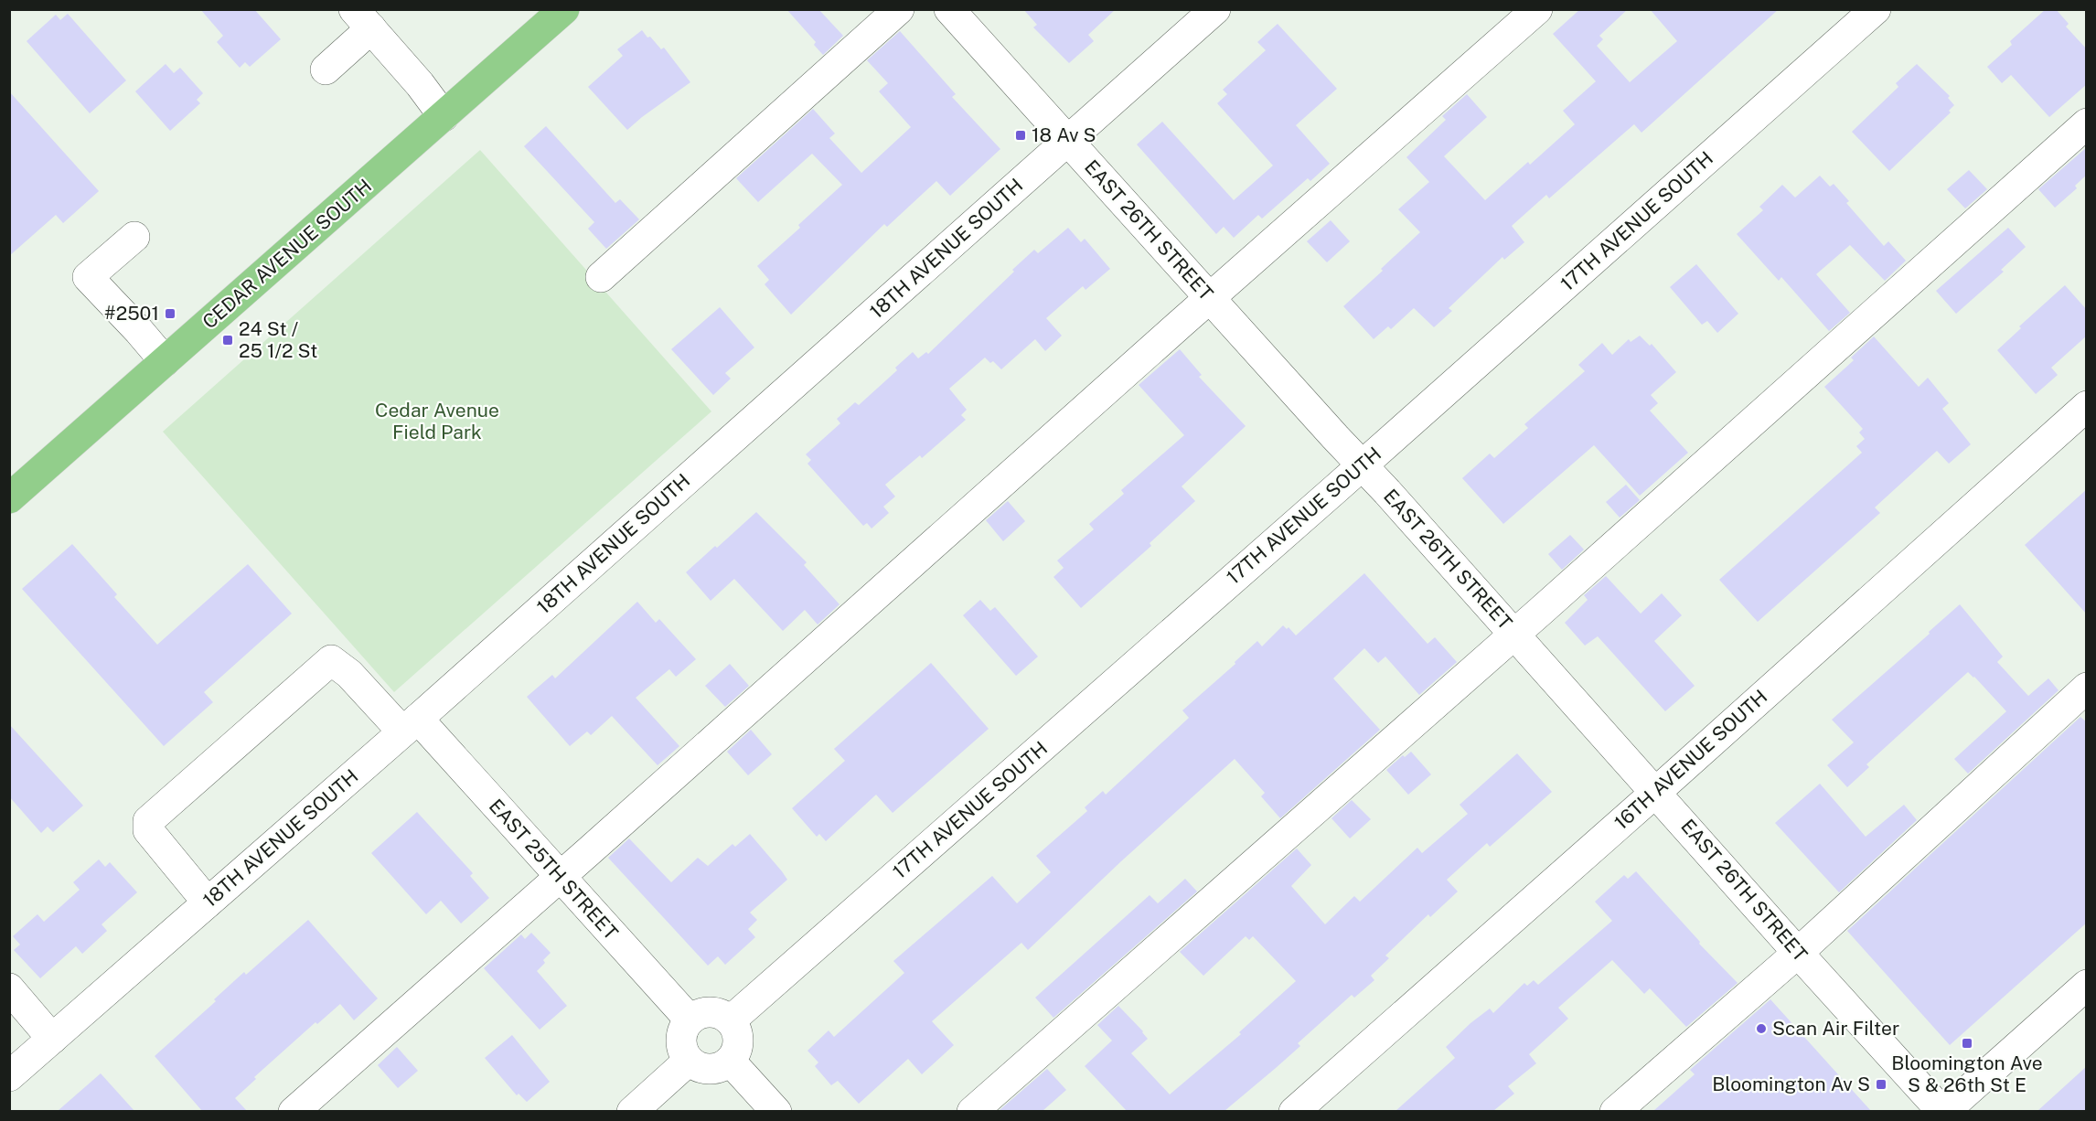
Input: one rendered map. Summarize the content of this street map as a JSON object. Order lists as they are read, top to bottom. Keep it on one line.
{"streets":{"main road":["CEDAR AVENUE SOUTH"],"street":["17TH AVENUE SOUTH","EAST 26TH STREET","18TH AVENUE SOUTH","16TH AVENUE SOUTH","EAST 25TH STREET"]},"crossings":[["17TH AVENUE SOUTH","EAST 26TH STREET"],["17TH AVENUE SOUTH","EAST 25TH STREET"],["EAST 26TH STREET","18TH AVENUE SOUTH"],["EAST 26TH STREET","16TH AVENUE SOUTH"],["18TH AVENUE SOUTH","EAST 25TH STREET"]],"parks":["Cedar Avenue Field Park"],"places":{"transit":["18 Av S","#2501","24 St / 25 1/2 St","Bloomington Ave S & 26th St E","Bloomington Av S"],"other":["Scan Air Filter"]}}
